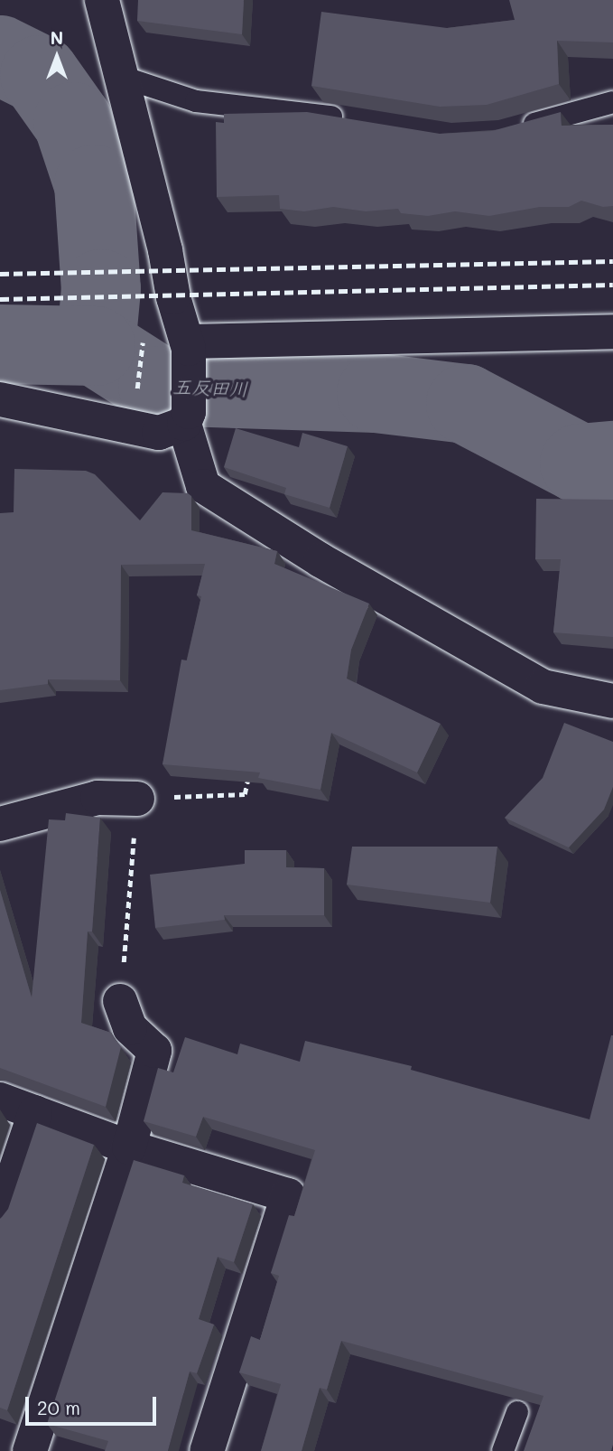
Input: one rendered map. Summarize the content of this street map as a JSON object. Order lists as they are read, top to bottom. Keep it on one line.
{"water":["五反田川"],"scale_bar":"20 m","north":"top"}
